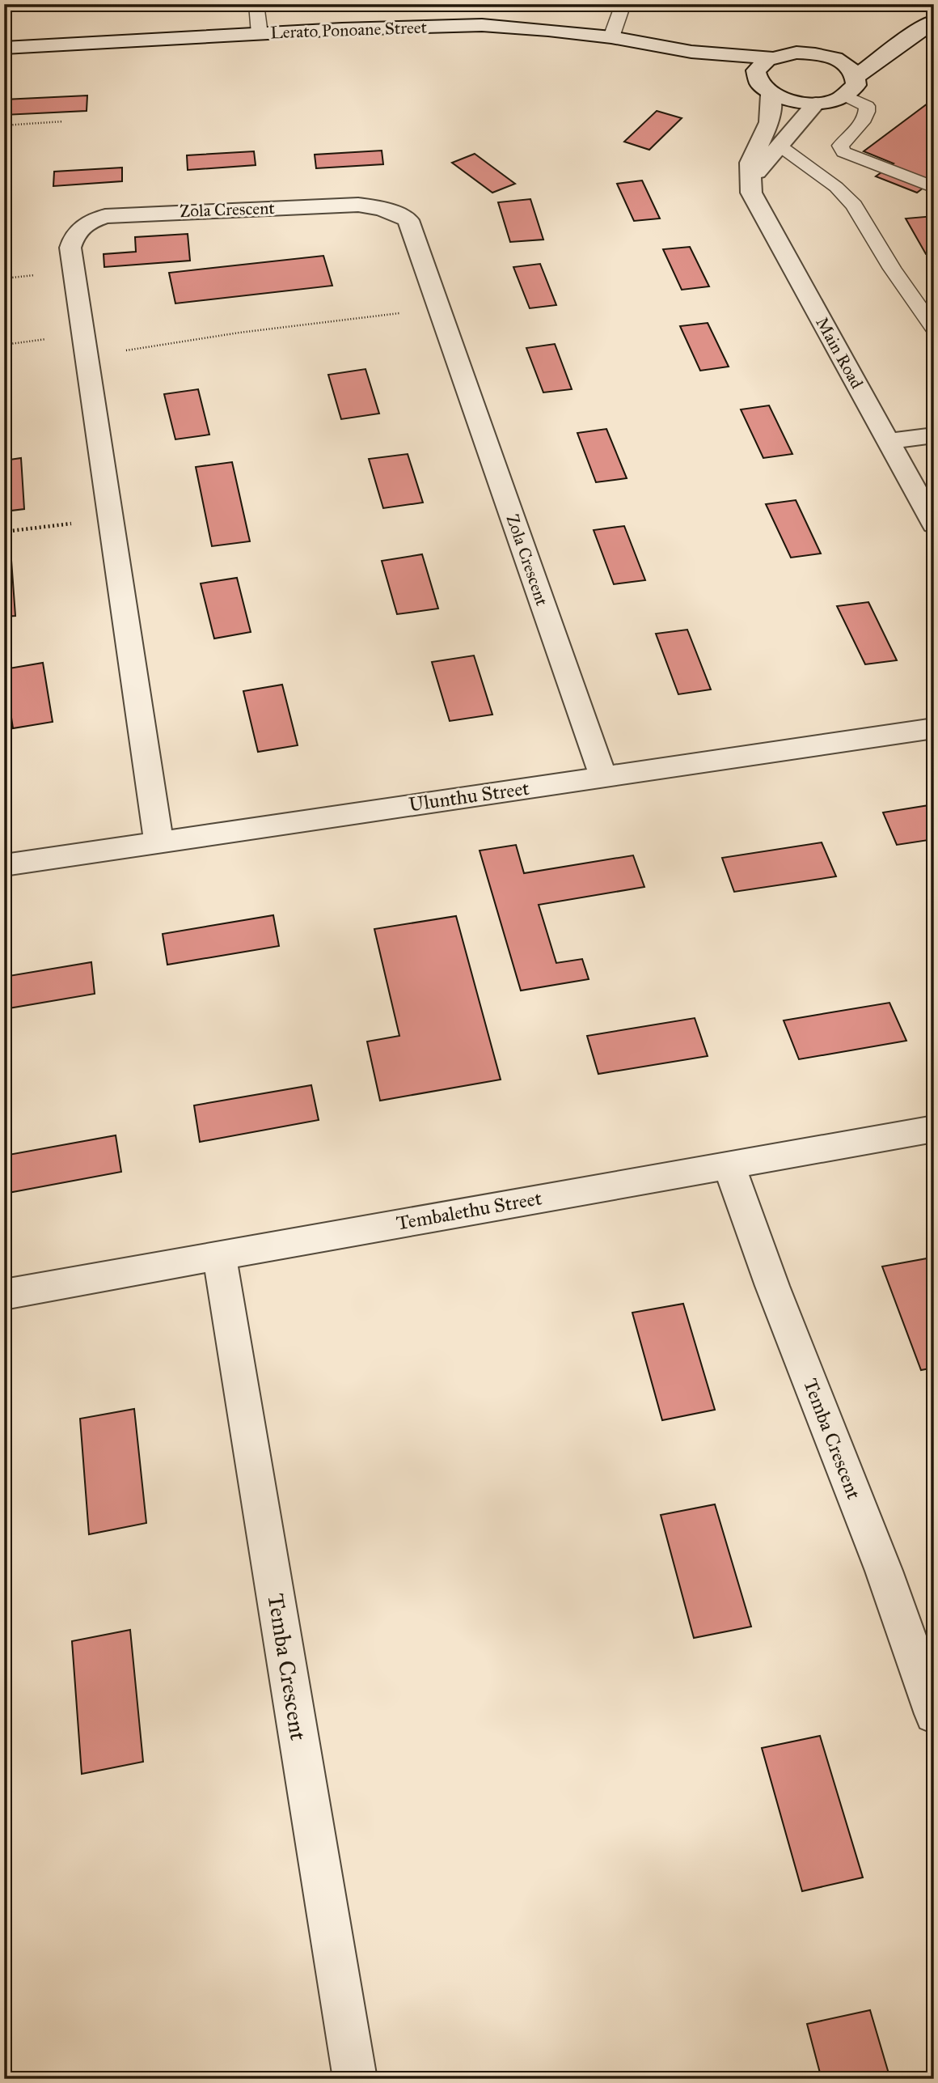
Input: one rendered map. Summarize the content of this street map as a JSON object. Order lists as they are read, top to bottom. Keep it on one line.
{"streets":{"street":["Lerato Ponoane Street","Zola Crescent","Main Road","Ulunthu Street","Tembalethu Street","Temba Crescent"]},"crossings":[["Zola Crescent","Ulunthu Street"],["Tembalethu Street","Temba Crescent"]]}
